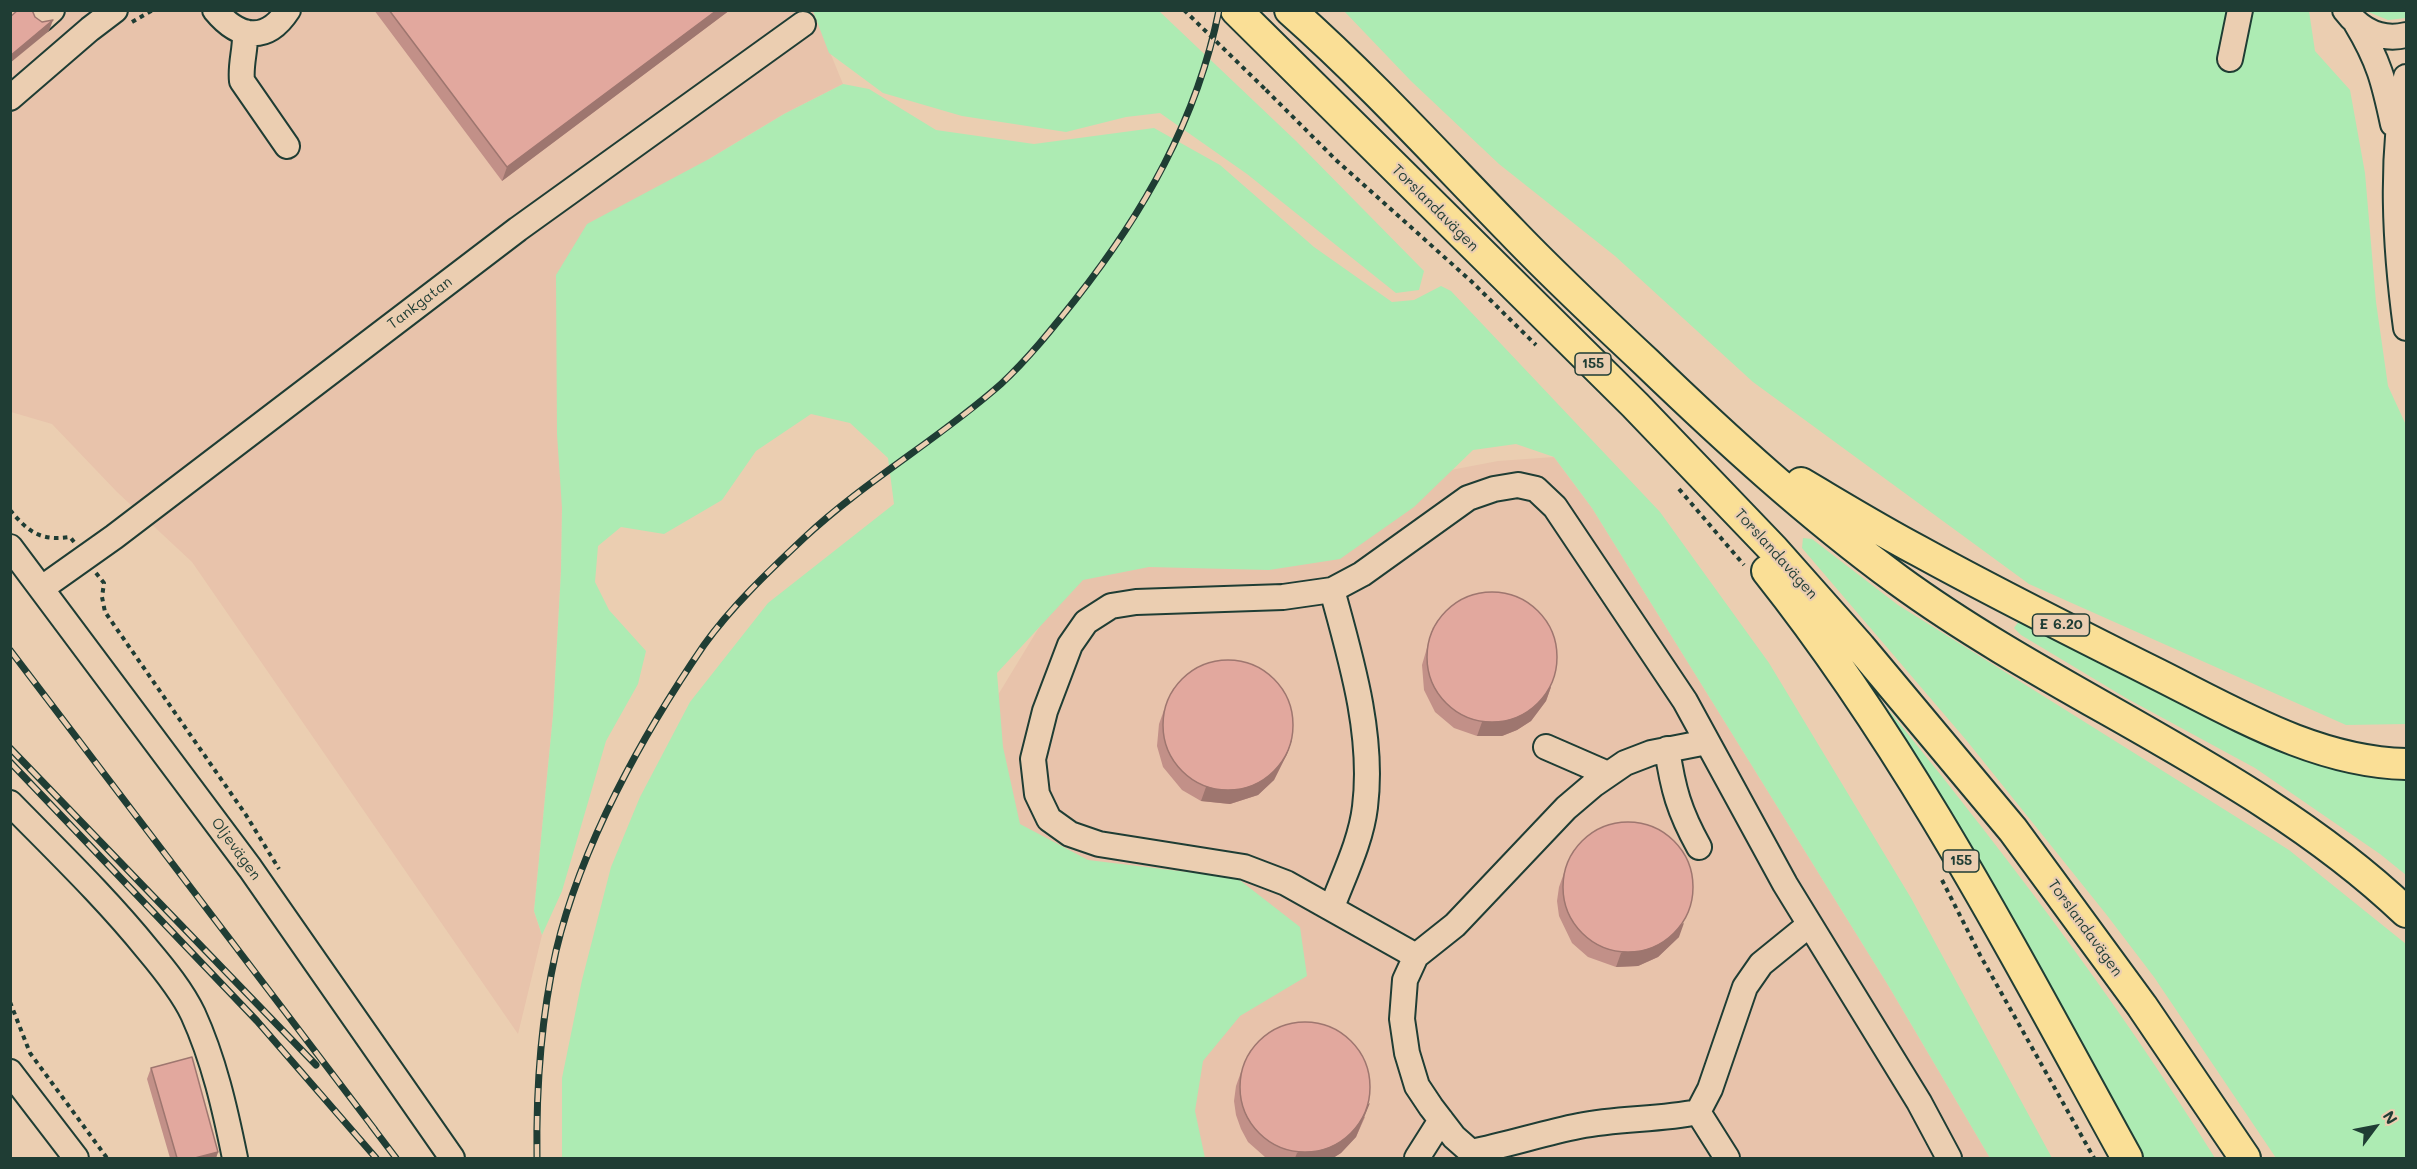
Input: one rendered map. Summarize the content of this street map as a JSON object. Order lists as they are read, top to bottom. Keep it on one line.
{"streets":{"main road":["Torslandavägen","155","E 6.20"],"street":["Tankgatan","Oljevägen"]},"crossings":[["Torslandavägen","155"],["Tankgatan","Oljevägen"],["155","E 6.20"]],"north":"top right"}
